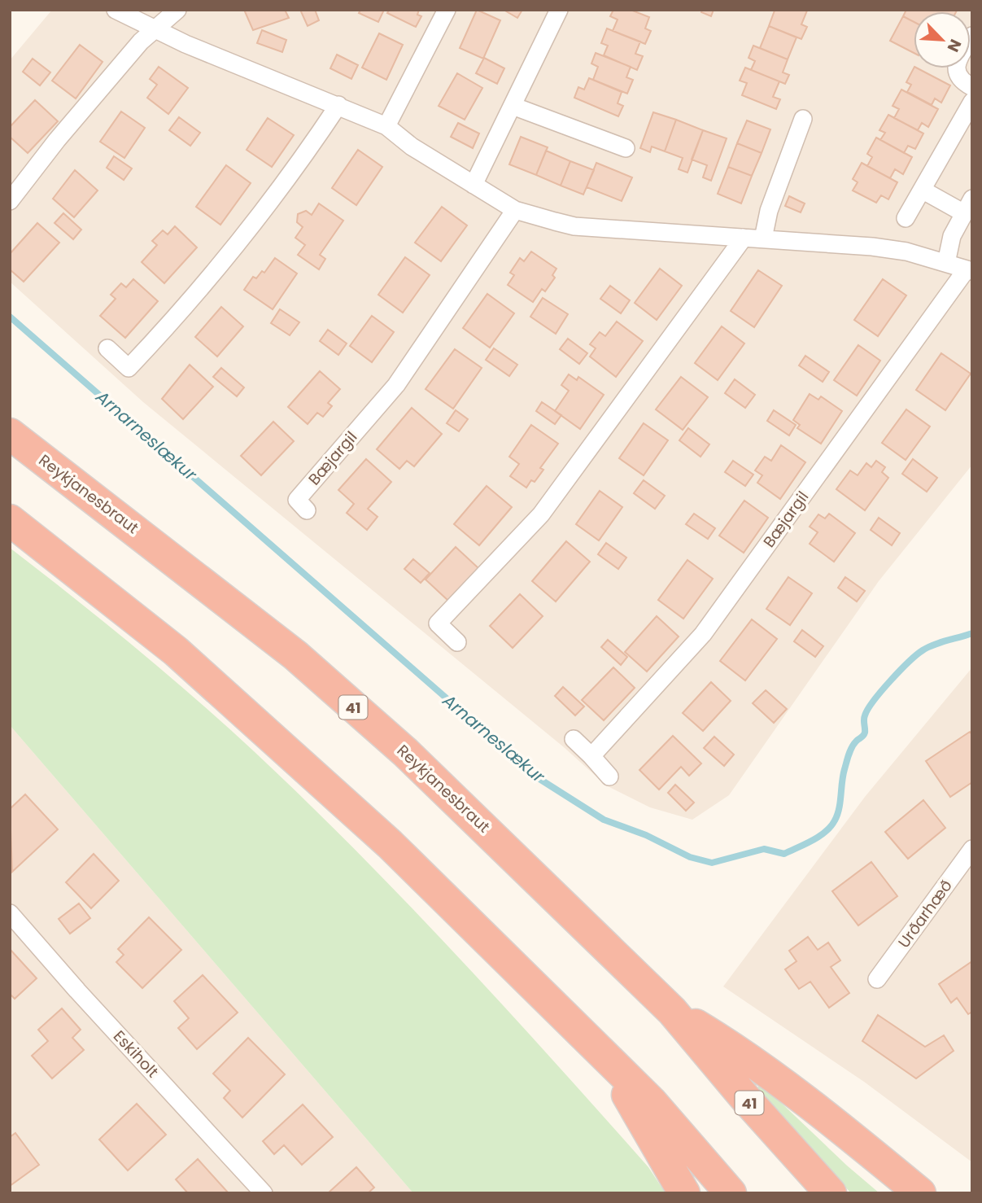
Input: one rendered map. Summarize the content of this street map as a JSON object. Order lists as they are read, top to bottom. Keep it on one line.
{"streets":{"highway":["Reykjanesbraut","41"],"street":["Bæjargil","Urðarhæð","Eskiholt"]},"water":["Arnarneslækur"],"north":"bottom right"}
